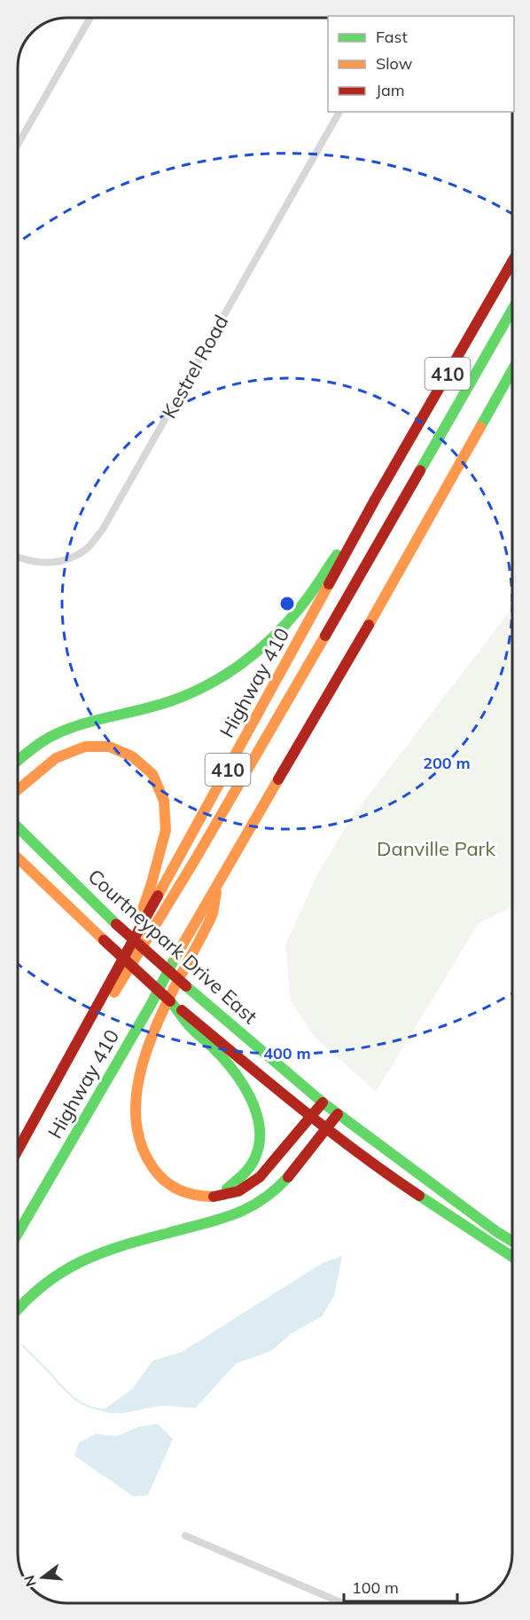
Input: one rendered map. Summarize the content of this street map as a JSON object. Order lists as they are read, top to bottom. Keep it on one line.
{"streets":{"main road":["410","Highway 410","Courtneypark Drive East"],"street":["Kestrel Road"]},"parks":["Danville Park"],"legend":["Fast","Slow","Jam"],"scale_bar":"100 m","north":"left","rings":["200 m","400 m"]}
